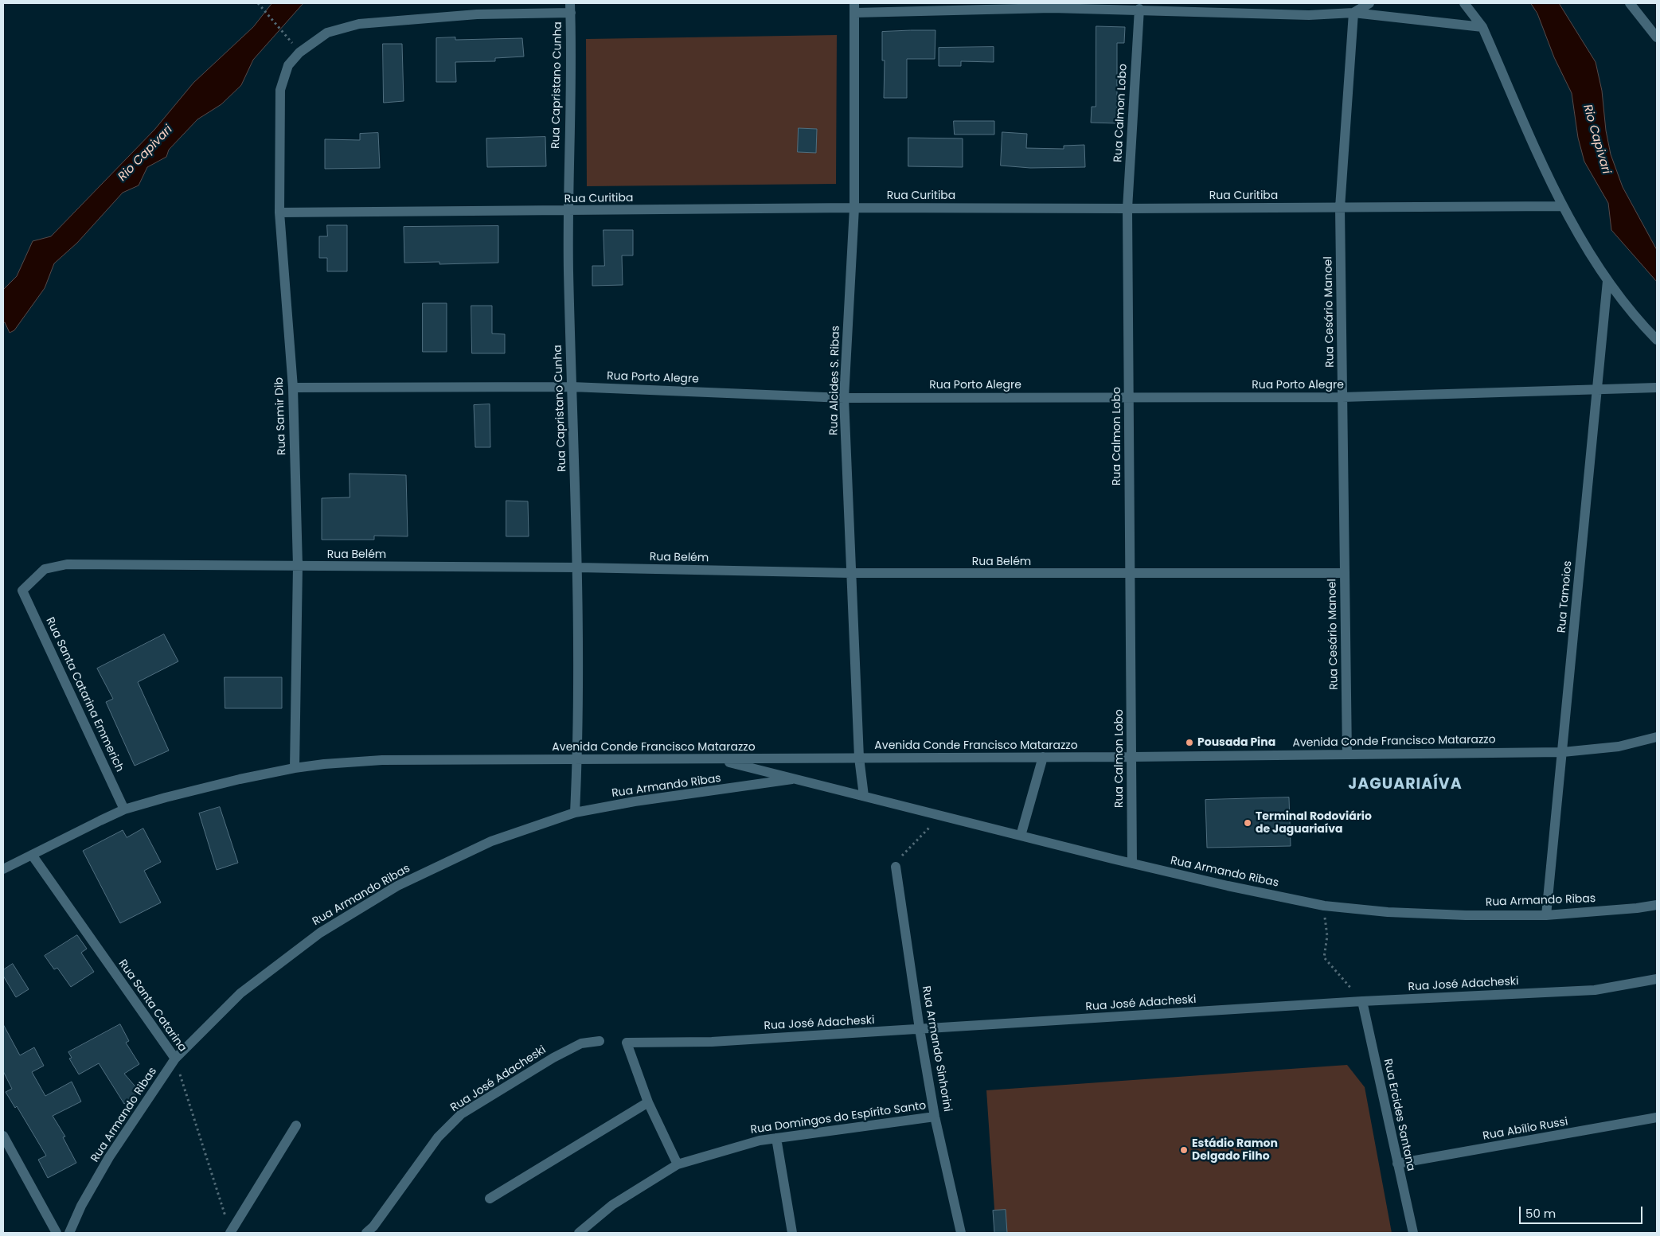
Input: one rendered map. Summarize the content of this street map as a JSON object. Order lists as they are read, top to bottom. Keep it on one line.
{"streets":{"street":["Rua Capristano Cunha","Rua Calmon Lobo","Rua Curitiba","Rua Cesário Manoel","Rua Porto Alegre","Rua Alcides S. Ribas","Rua Samir Dib","Rua Belém","Rua Tamoios","Rua Santa Catarina Emmerich","Avenida Conde Francisco Matarazzo","Rua Armando Ribas","Rua José Adacheski","Rua Santa Catarina","Rua Armando Sinhorini","Rua Ercides Santana","Rua Domingos do Espírito Santo","Rua Abílio Russi"]},"crossings":[["Rua Capristano Cunha","Rua Curitiba"],["Rua Capristano Cunha","Rua Porto Alegre"],["Rua Capristano Cunha","Rua Samir Dib"],["Rua Capristano Cunha","Rua Belém"],["Rua Capristano Cunha","Avenida Conde Francisco Matarazzo"],["Rua Capristano Cunha","Rua Armando Ribas"],["Rua Calmon Lobo","Rua Curitiba"],["Rua Calmon Lobo","Rua Porto Alegre"],["Rua Calmon Lobo","Rua Belém"],["Rua Calmon Lobo","Avenida Conde Francisco Matarazzo"],["Rua Calmon Lobo","Rua Armando Ribas"],["Rua Curitiba","Rua Cesário Manoel"],["Rua Curitiba","Rua Alcides S. Ribas"],["Rua Curitiba","Rua Samir Dib"],["Rua Cesário Manoel","Rua Porto Alegre"],["Rua Cesário Manoel","Rua Belém"],["Rua Cesário Manoel","Avenida Conde Francisco Matarazzo"],["Rua Porto Alegre","Rua Alcides S. Ribas"],["Rua Porto Alegre","Rua Samir Dib"],["Rua Porto Alegre","Rua Tamoios"],["Rua Alcides S. Ribas","Rua Belém"],["Rua Alcides S. Ribas","Avenida Conde Francisco Matarazzo"],["Rua Alcides S. Ribas","Rua Armando Ribas"],["Rua Samir Dib","Rua Belém"],["Rua Samir Dib","Avenida Conde Francisco Matarazzo"],["Rua Belém","Rua Santa Catarina Emmerich"],["Rua Tamoios","Avenida Conde Francisco Matarazzo"],["Rua Tamoios","Rua Armando Ribas"],["Rua Santa Catarina Emmerich","Avenida Conde Francisco Matarazzo"],["Avenida Conde Francisco Matarazzo","Rua Armando Ribas"],["Avenida Conde Francisco Matarazzo","Rua Santa Catarina"],["Rua Armando Ribas","Rua Santa Catarina"],["Rua José Adacheski","Rua Armando Sinhorini"],["Rua José Adacheski","Rua Ercides Santana"],["Rua Armando Sinhorini","Rua Domingos do Espírito Santo"],["Rua Ercides Santana","Rua Abílio Russi"]],"districts":["JAGUARIAÍVA"],"water":["Rio Capivari"],"places":["Pousada Pina","Terminal Rodoviário de Jaguariaíva","Estádio Ramon Delgado Filho"],"scale_bar":"50 m"}
